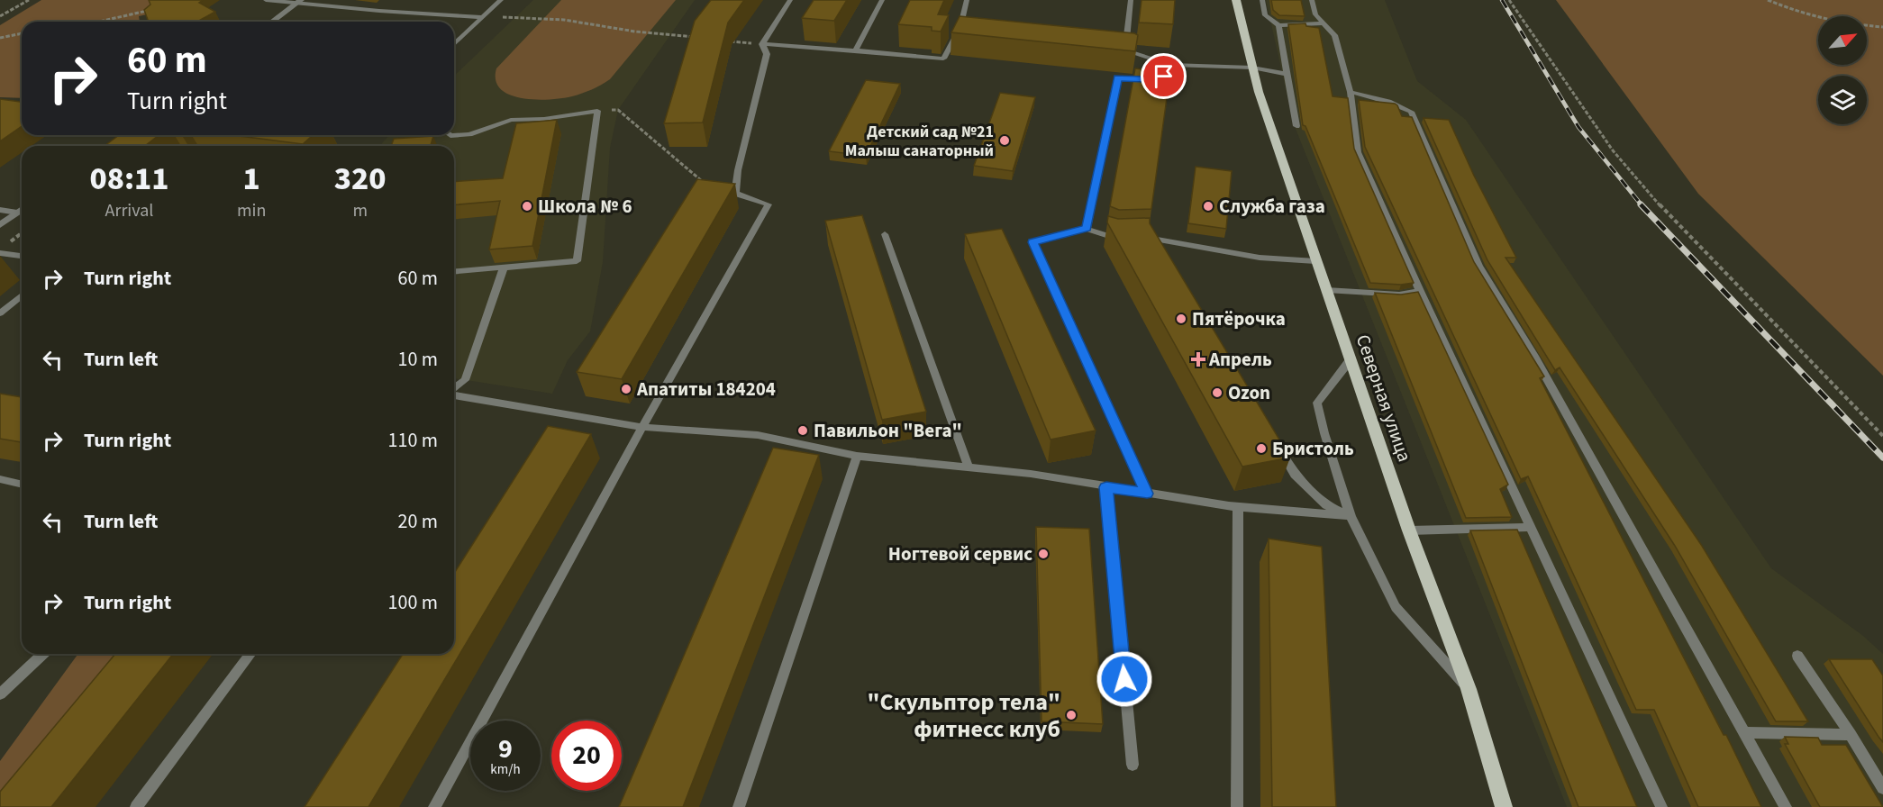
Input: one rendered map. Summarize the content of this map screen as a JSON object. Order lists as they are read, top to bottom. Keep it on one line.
{"streets":{"main road":["Северная улица"]},"places":{"other":["Детский сад №21 Малыш санаторный","Школа № 6","Служба газа","Пятёрочка","Апатиты 184204","Ozon","Павильон \"Вега\"","Бристоль","Ногтевой сервис","\"Скульптор тела\" фитнесс клуб"],"health":["Апрель"]},"north":"top right","page":{"turn":["60 m","Turn right"],"eta":["08:11","Arrival","1","min","320","m"],"list":[{"name":"Turn right","value":"60 m"},{"name":"Turn left","value":"10 m"},{"name":"Turn right","value":"110 m"},{"name":"Turn left","value":"20 m"},{"name":"Turn right","value":"100 m"}],"speed":"9 km/h","limit":"20"}}
